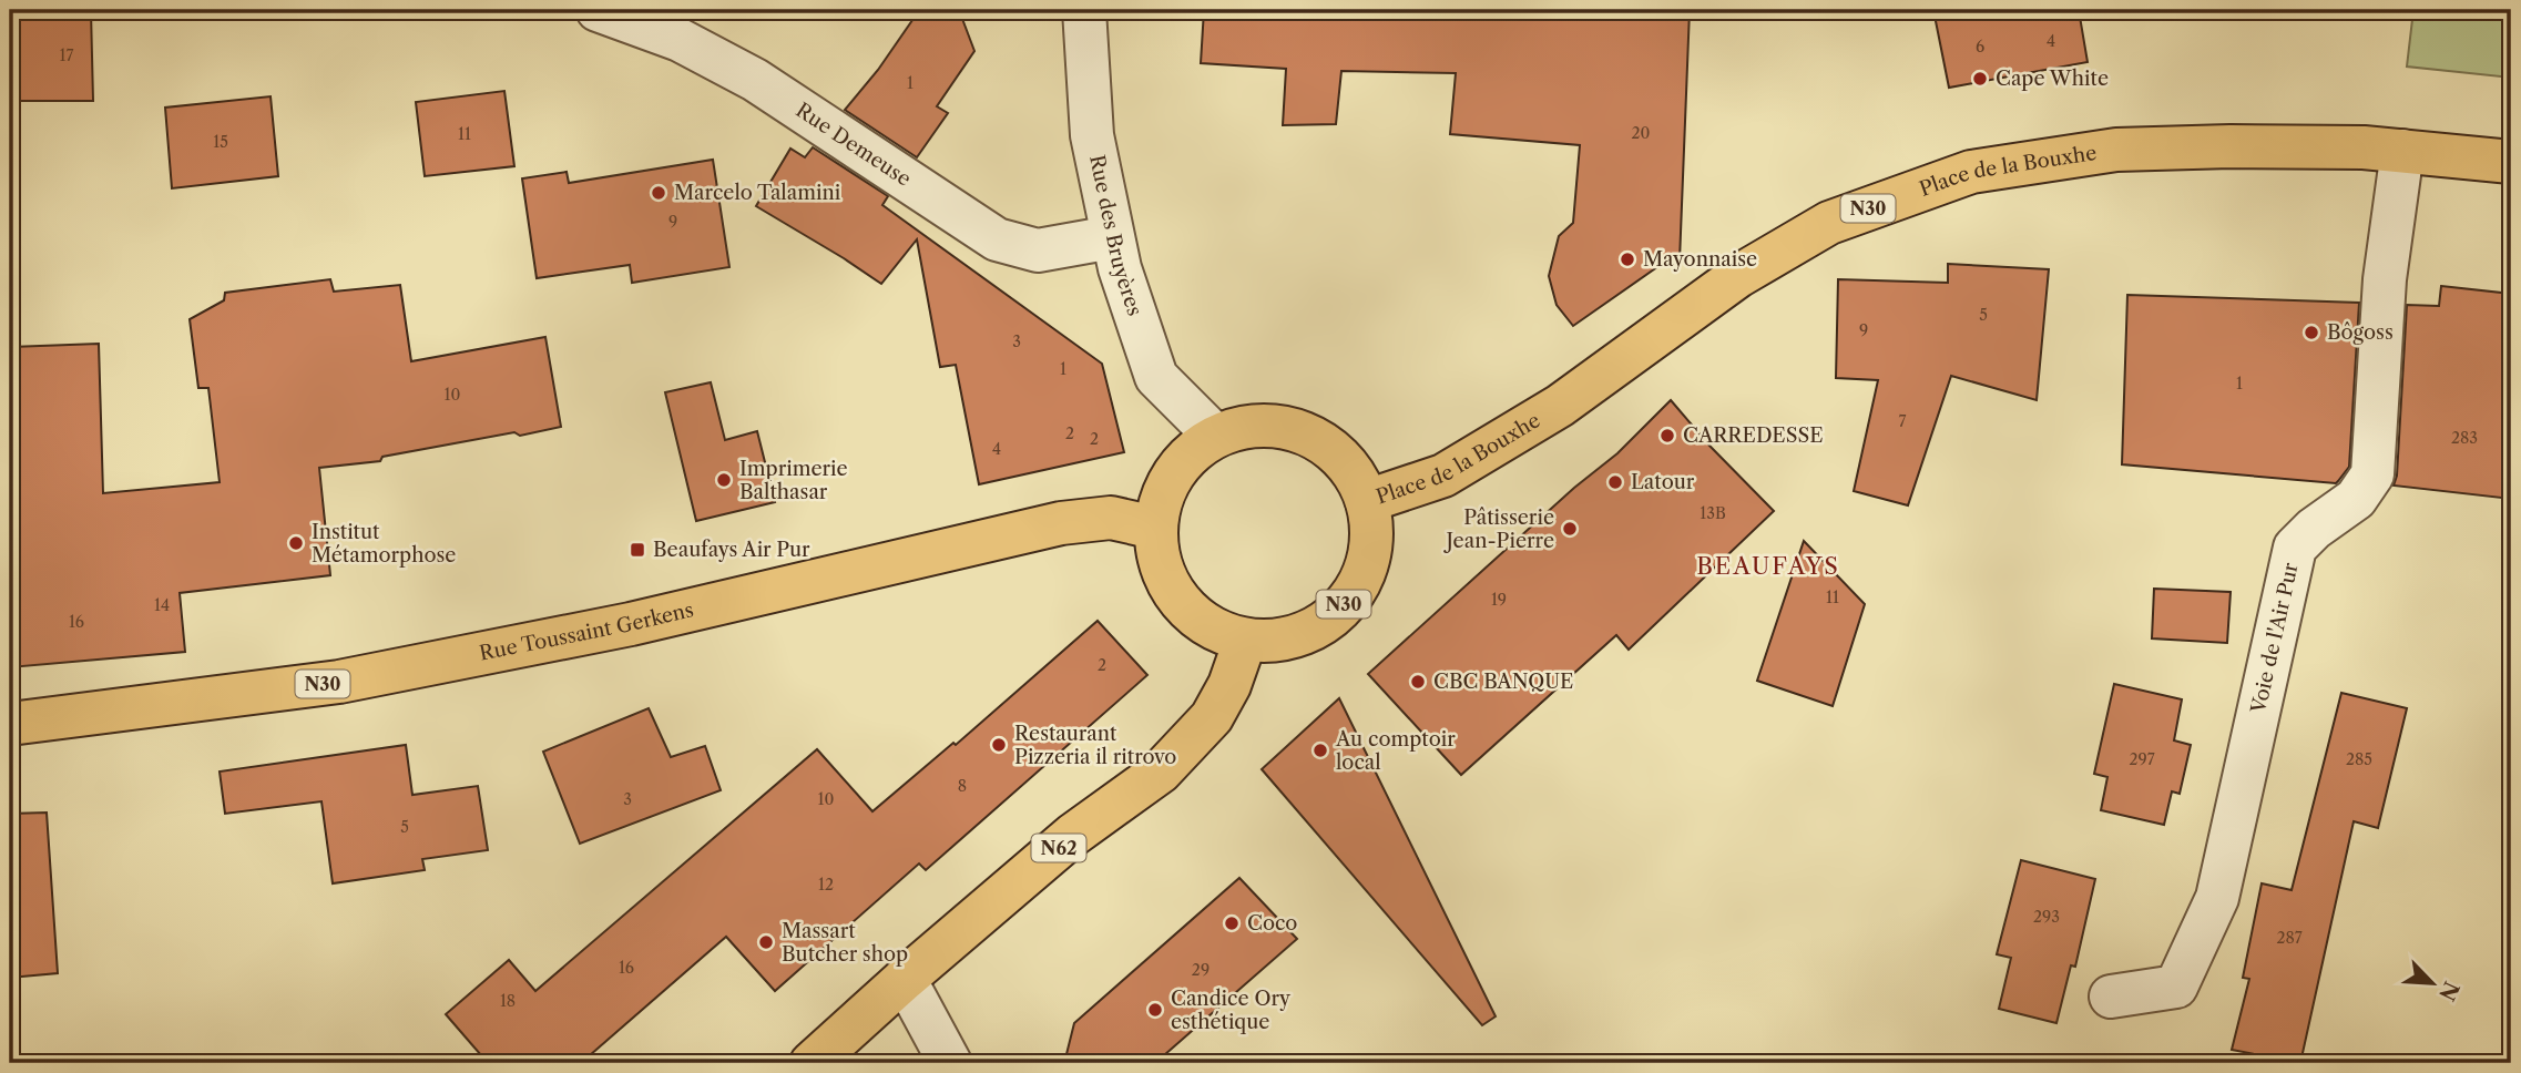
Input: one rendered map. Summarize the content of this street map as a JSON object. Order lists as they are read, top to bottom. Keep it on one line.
{"streets":{"main road":["Place de la Bouxhe","N30","Rue Toussaint Gerkens","N62"],"street":["Rue Demeuse","Rue des Bruyères","Voie de l'Air Pur"]},"crossings":[["Rue Demeuse","Rue des Bruyères"],["Place de la Bouxhe","N30"],["Place de la Bouxhe","Rue des Bruyères"],["Place de la Bouxhe","Rue Toussaint Gerkens"],["Place de la Bouxhe","Voie de l'Air Pur"],["Place de la Bouxhe","N62"],["N30","Voie de l'Air Pur"],["Rue des Bruyères","Rue Toussaint Gerkens"],["Rue des Bruyères","N62"],["Rue Toussaint Gerkens","N62"]],"districts":["BEAUFAYS"],"places":{"other":["Cape White","Marcelo Talamini","Mayonnaise","Bôgoss","CARREDESSE","Imprimerie Balthasar","Latour","Pâtisserie Jean-Pierre","Institut Métamorphose","CBC BANQUE","Restaurant Pizzeria il ritrovo","Au comptoir local","Coco","Massart Butcher shop","Candice Ory esthétique"],"transit":["Beaufays Air Pur"]},"house_numbers":["4","6","17","1","20","11","15","9","5","9","3","1","1","10","7","2","283","2","4","13B","11","19","14","16","2","297","285","8","3","10","5","12","293","287","16","29","18"],"north":"bottom right"}
